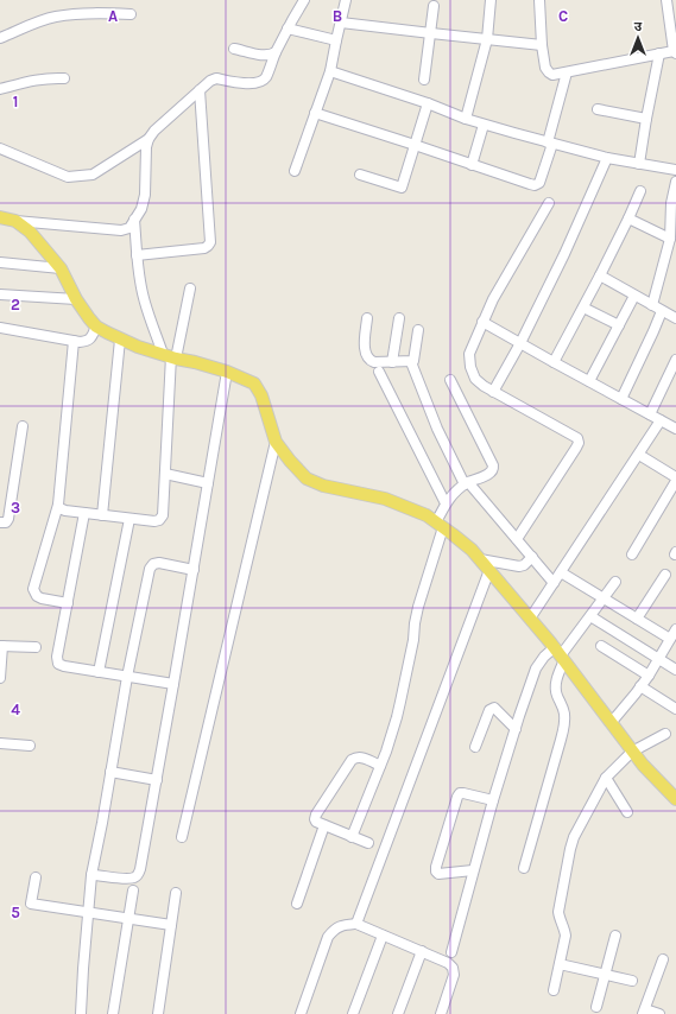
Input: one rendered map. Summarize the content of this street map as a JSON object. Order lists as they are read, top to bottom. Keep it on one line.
{"north":"top","grid":{"columns":["A","B","C"],"rows":["1","2","3","4","5"]}}
